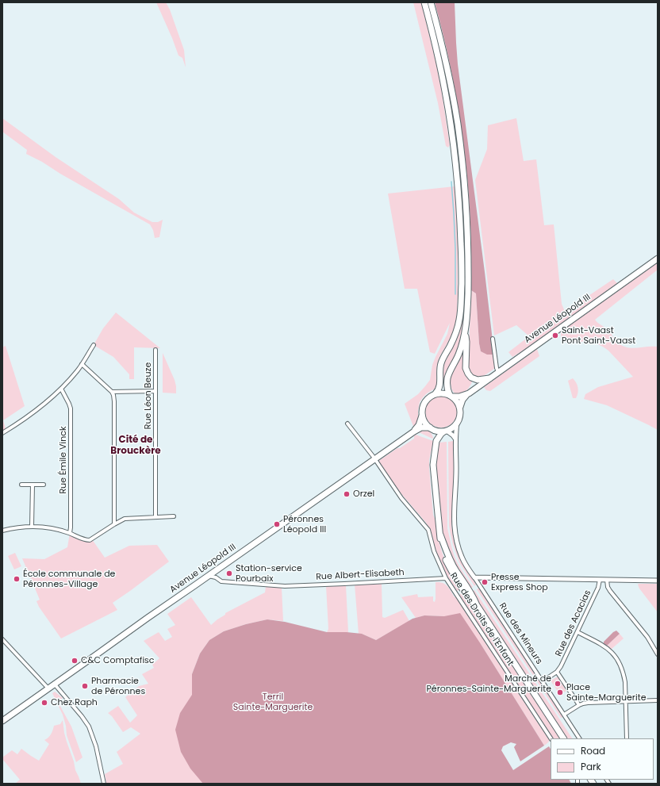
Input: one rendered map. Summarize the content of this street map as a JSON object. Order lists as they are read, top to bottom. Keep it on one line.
{"streets":{"main road":["Avenue Léopold III"],"street":["Rue Léon Beuze","Rue Émile Vinck","Rue Albert-Elisabeth","Rue des Droits de l'Enfant","Rue des Acacias","Rue des Mineurs"]},"crossings":[["Avenue Léopold III","Rue Albert-Elisabeth"],["Avenue Léopold III","Rue des Droits de l'Enfant"],["Avenue Léopold III","Rue des Mineurs"],["Rue Albert-Elisabeth","Rue des Droits de l'Enfant"]],"districts":["Cité de Brouckère"],"parks":["Terril Sainte-Marguerite"],"places":["Saint-Vaast Pont Saint-Vaast","Orzel","Péronnes Léopold III","Station-service Pourbaix","École communale de Péronnes-Village","Presse Express Shop","C&C Comptafisc","Marché de Péronnes-Sainte-Marguerite","Pharmacie de Péronnes","Place Sainte-Marguerite","Chez Raph"],"legend":["Road","Park"]}
